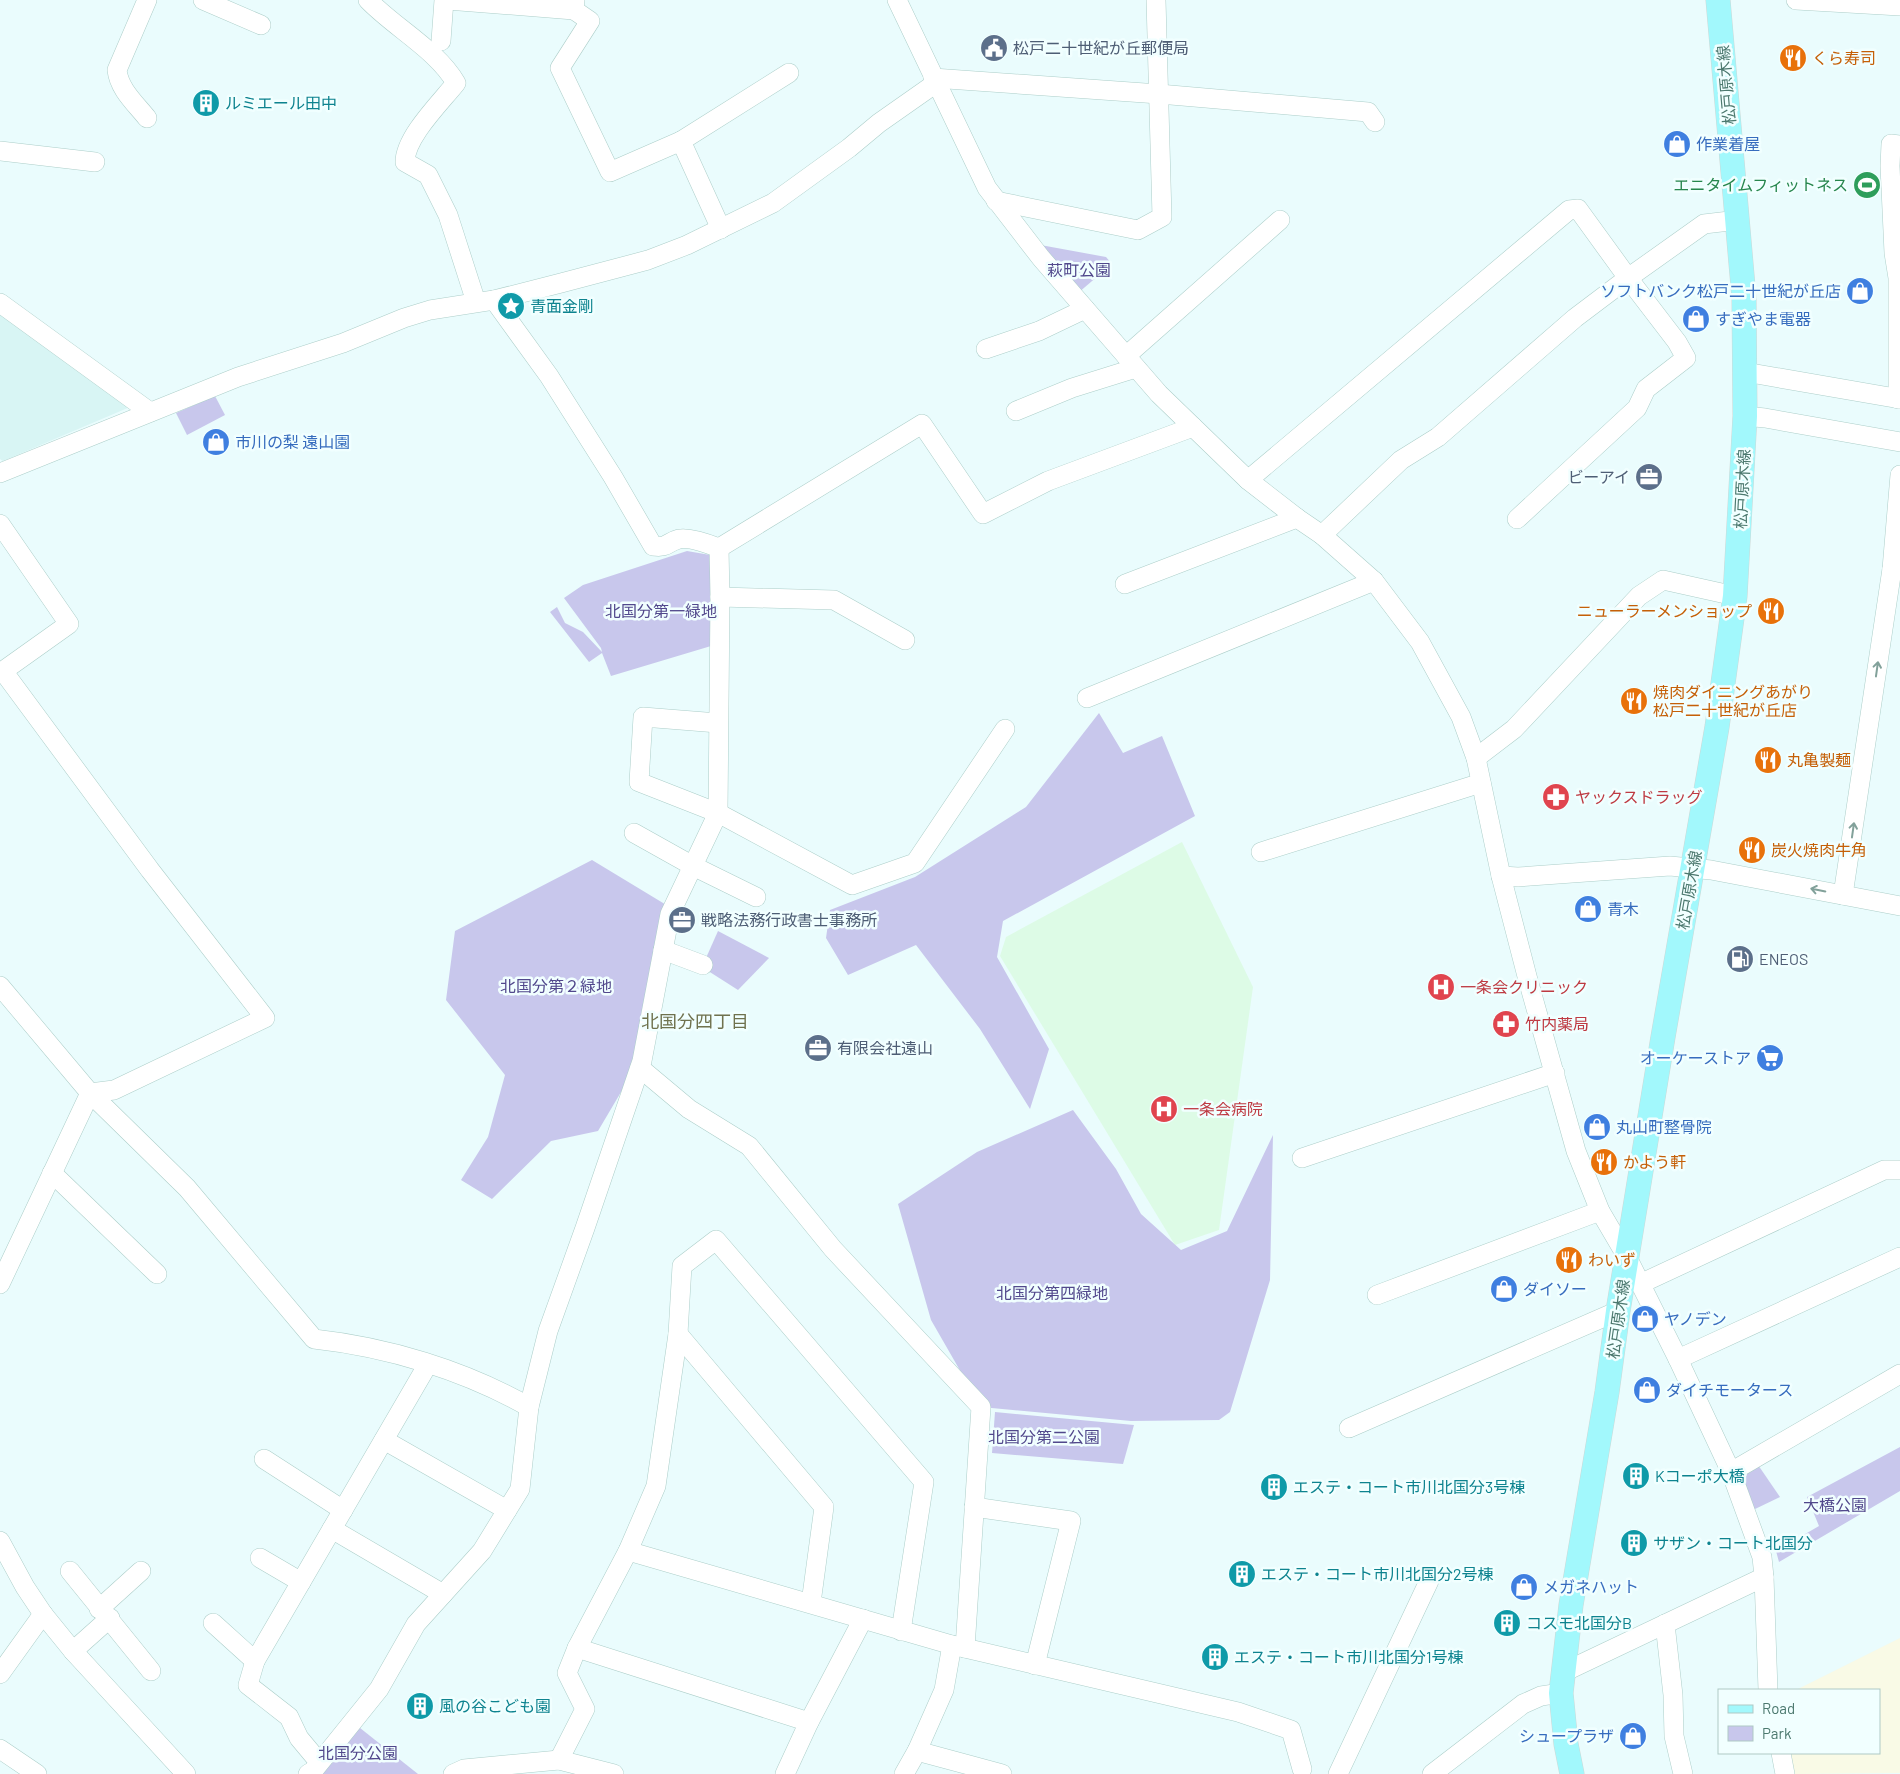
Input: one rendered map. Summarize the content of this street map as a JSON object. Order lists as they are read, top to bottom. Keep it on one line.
{"streets":{"main road":["松戸原木線"]},"districts":["北国分四丁目"],"parks":["萩町公園","北国分第一緑地","北国分第２緑地","北国分第四緑地","北国分第二公園","大橋公園","北国分公園"],"places":{"public building":["松戸二十世紀が丘郵便局"],"restaurant":["くら寿司","ニューラーメンショップ","焼肉ダイニングあがり 松戸二十世紀が丘店","丸亀製麺","炭火焼肉牛角","かよう軒","わいず"],"building":["ルミエール田中","Kコーポ大橋","エステ・コート市川北国分3号棟","サザン・コート北国分","エステ・コート市川北国分2号棟","コスモ北国分B","エステ・コート市川北国分1号棟","風の谷こども園"],"shop":["作業着屋","ソフトバンク松戸二十世紀が丘店","すぎやま電器","市川の梨 遠山園","青木","丸山町整骨院","ダイソー","ヤノデン","ダイチモータース","メガネハット","シュープラザ"],"sports":["エニタイムフィットネス"],"place":["青面金剛"],"office":["ビーアイ","戦略法務行政書士事務所","有限会社遠山"],"pharmacy":["ヤックスドラッグ","竹内薬局"],"fuel station":["ENEOS"],"hospital":["一条会クリニック","一条会病院"],"supermarket":["オーケーストア"]},"legend":["Road","Park"]}
